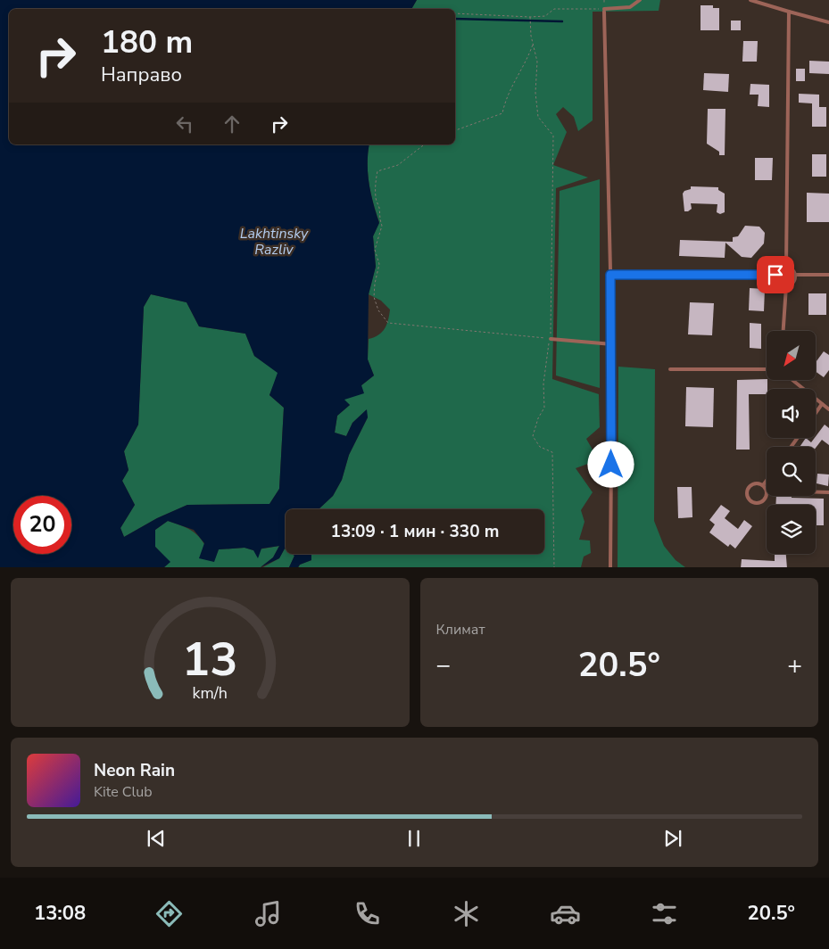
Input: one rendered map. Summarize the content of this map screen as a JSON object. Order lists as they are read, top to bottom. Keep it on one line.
{"water":["Lakhtinsky Razliv"],"north":"bottom left","page":{"turn":["180 m","Направо"],"limit":"20","trip":"13:09 · 1 мин · 330 m","tile":"Климат","heat":["−","20.5°","+"],"song":["Neon Rain","Kite Club"],"tabs":["13:08","20.5°"],"gauge":["13","km/h"]}}
